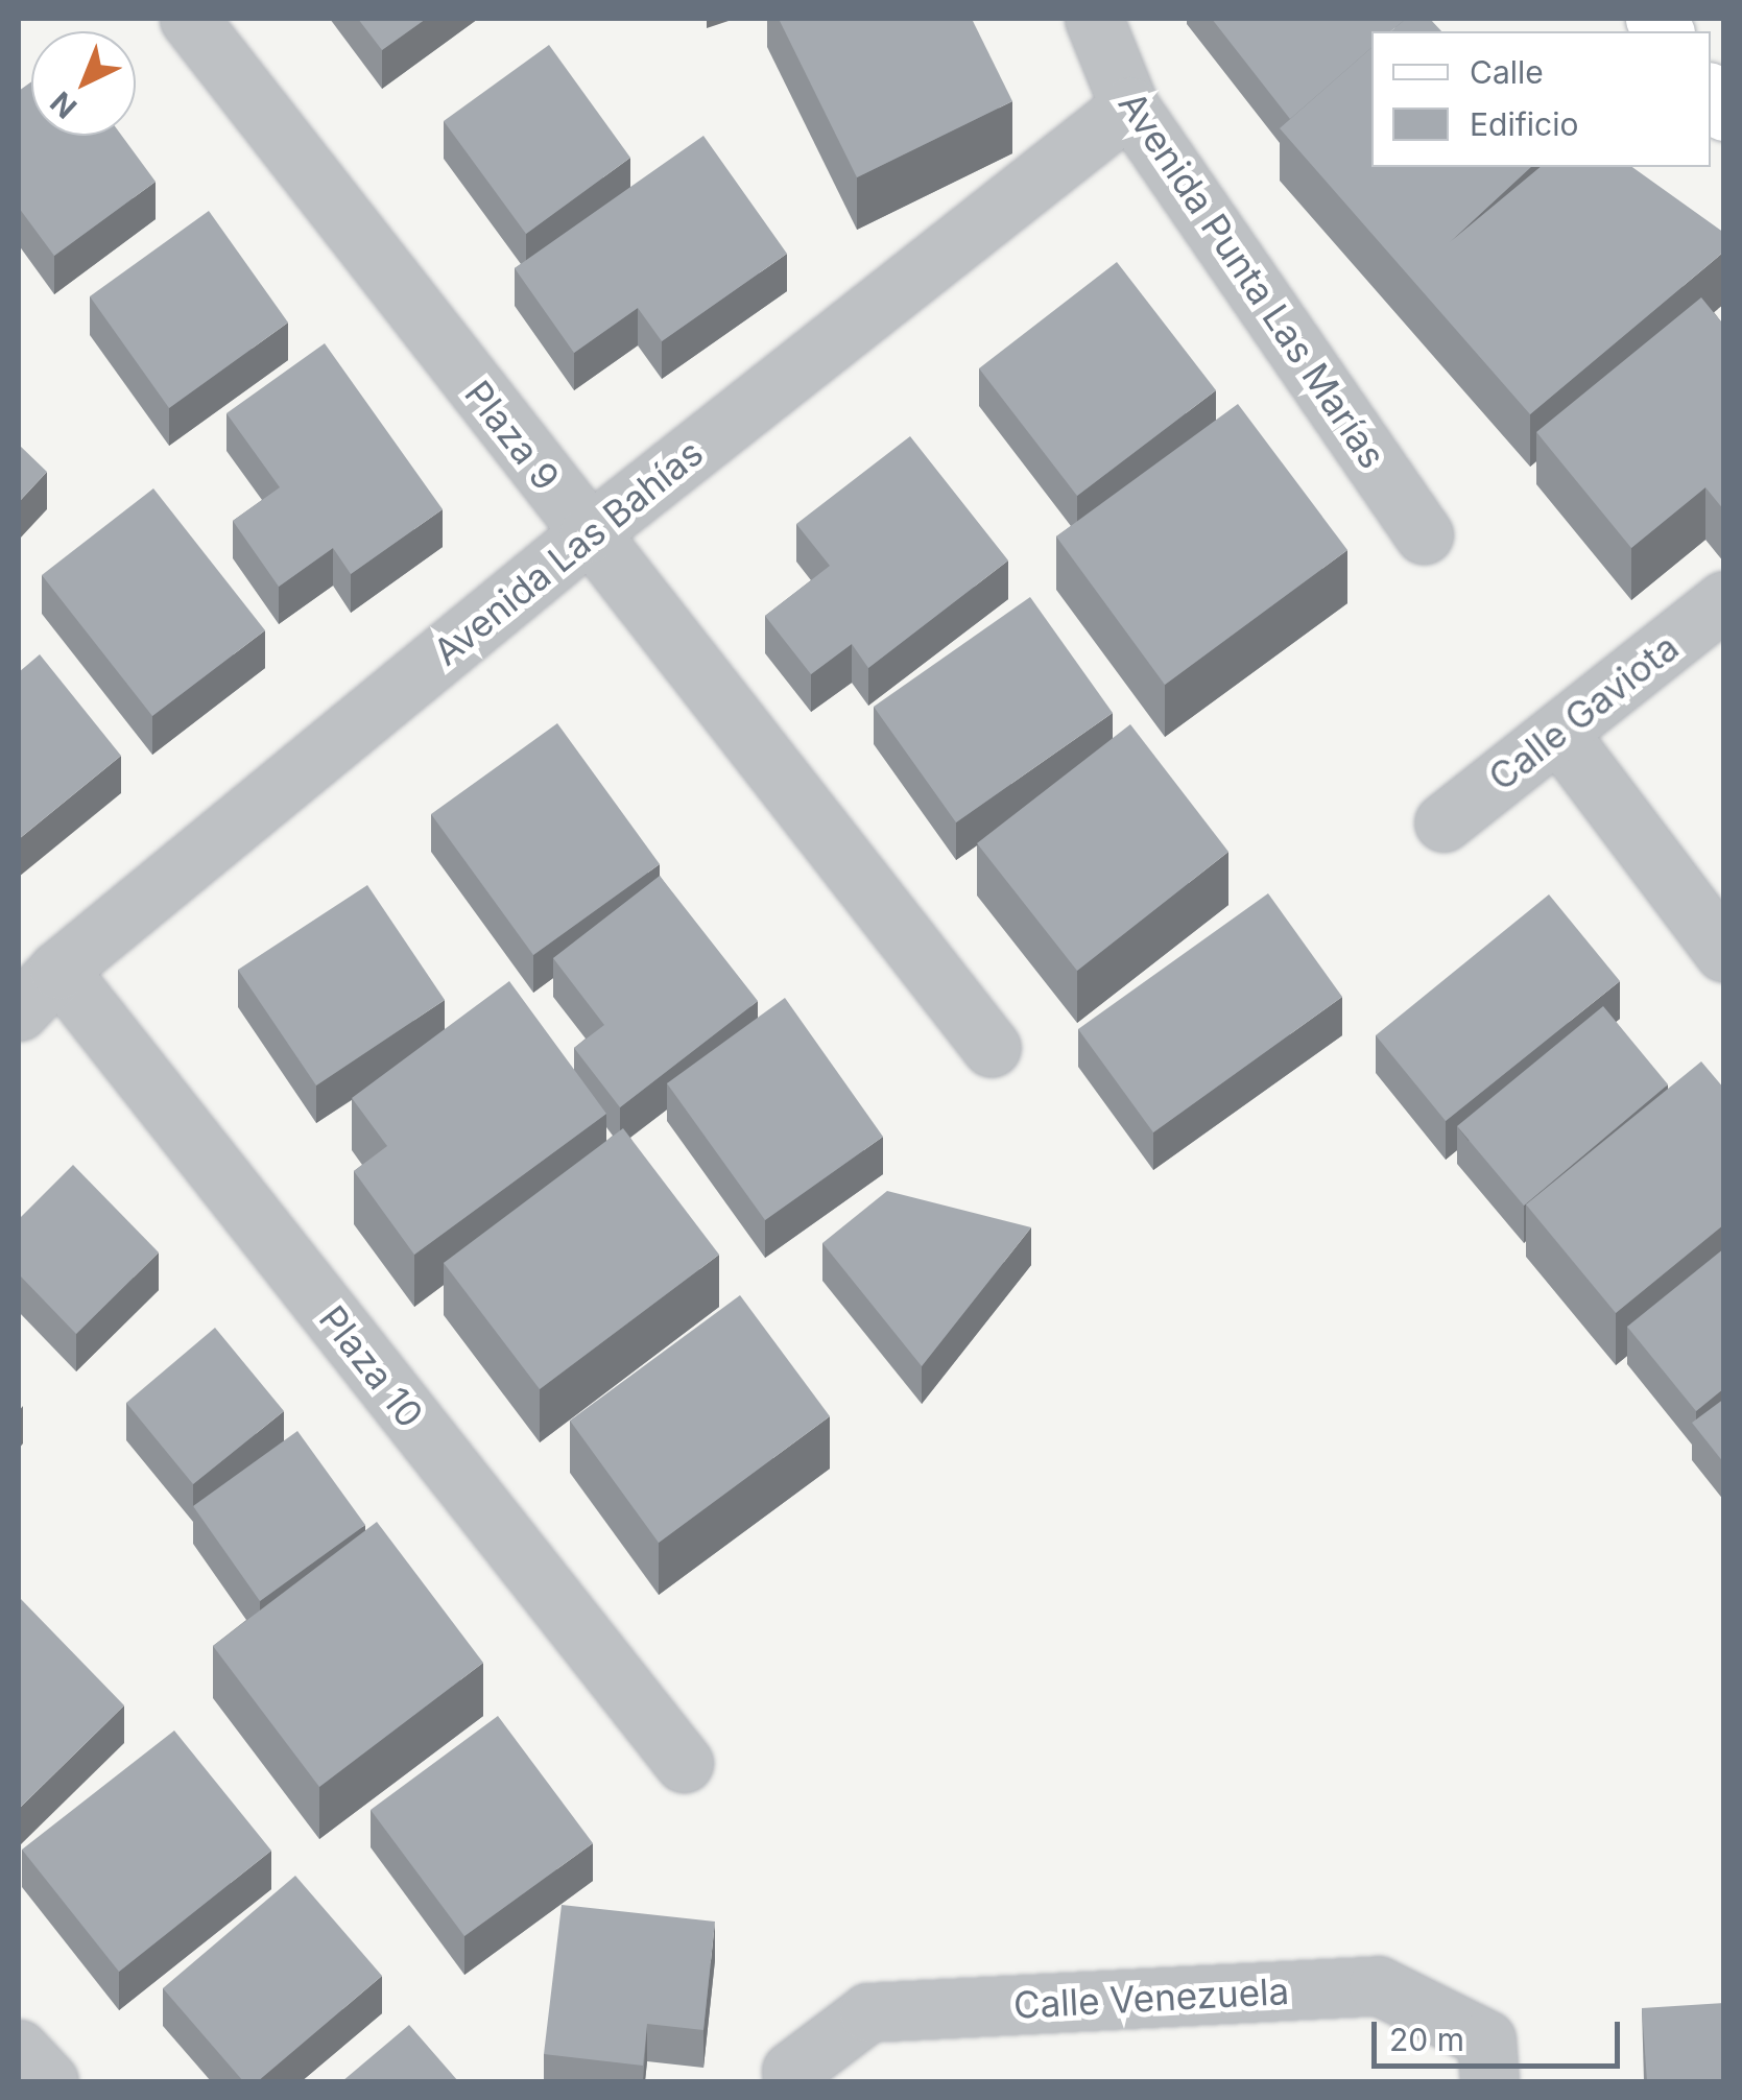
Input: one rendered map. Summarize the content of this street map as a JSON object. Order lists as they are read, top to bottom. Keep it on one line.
{"streets":{"street":["Avenida Punta Las Marías","Plaza 9","Avenida Las Bahías","Calle Gaviota","Plaza 10","Calle Venezuela"]},"crossings":[["Avenida Punta Las Marías","Avenida Las Bahías"],["Plaza 9","Avenida Las Bahías"],["Avenida Las Bahías","Plaza 10"]],"legend":["Calle","Edificio"],"scale_bar":"20 m","north":"bottom left"}
